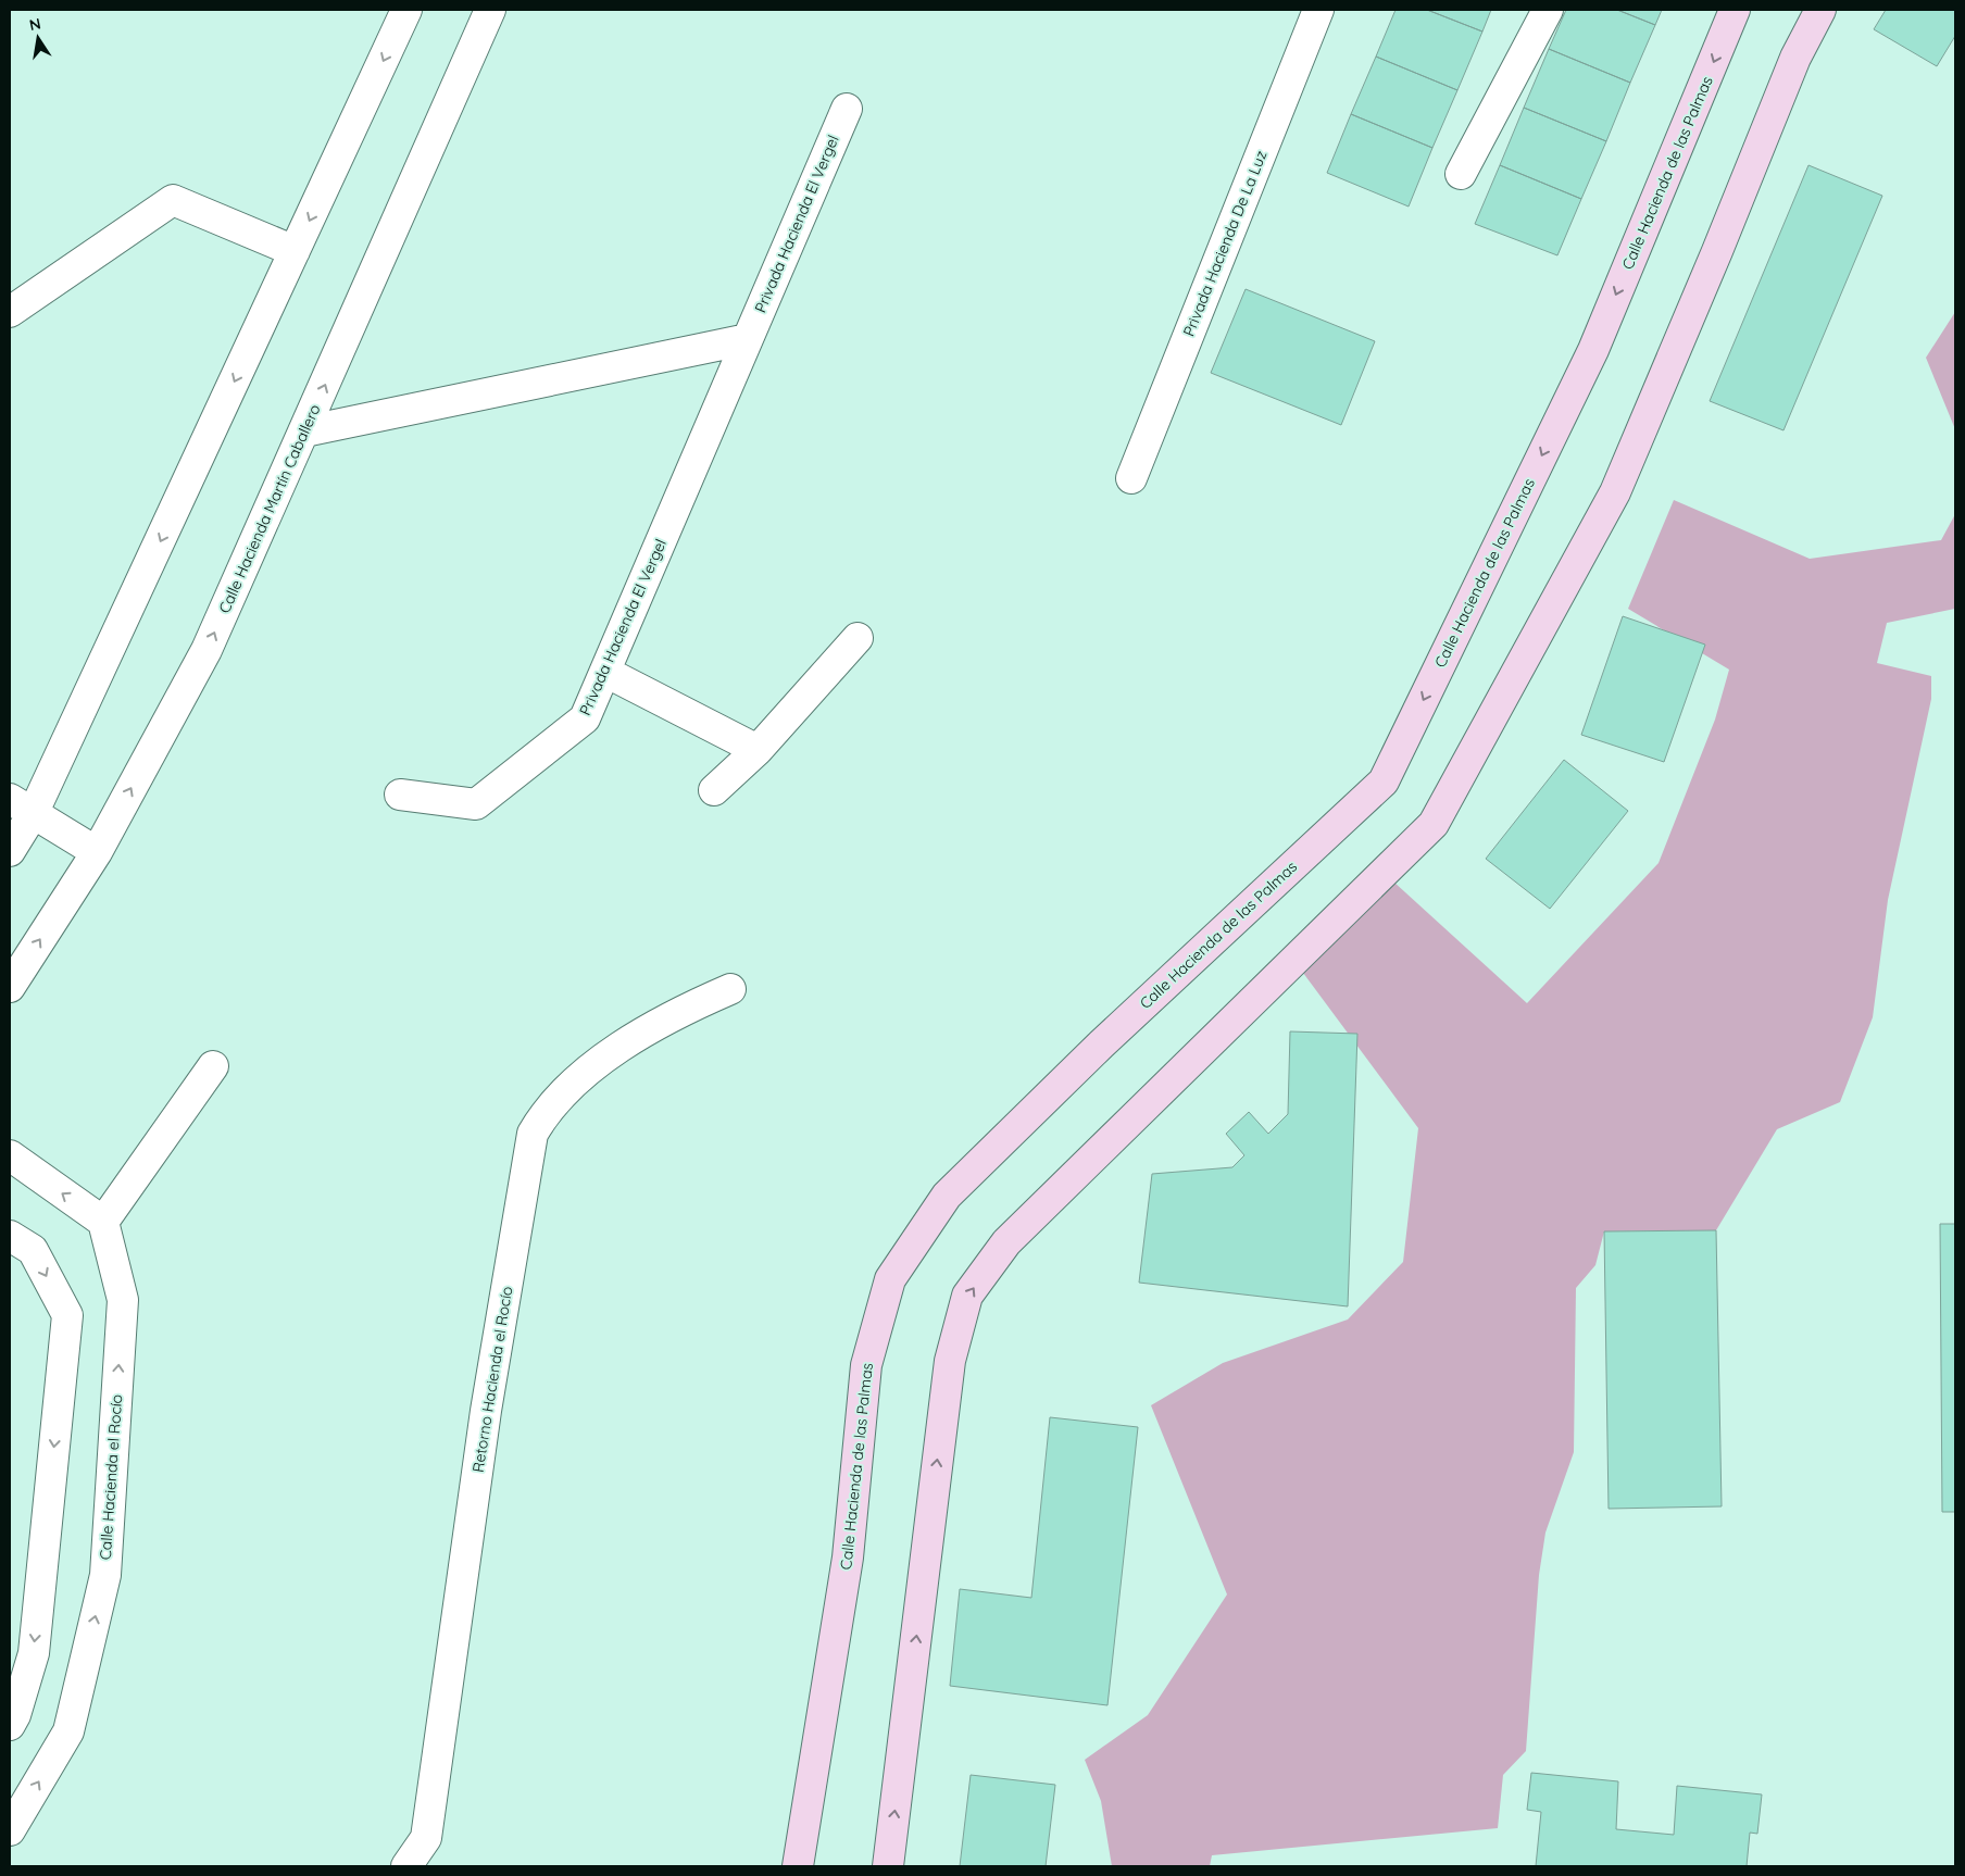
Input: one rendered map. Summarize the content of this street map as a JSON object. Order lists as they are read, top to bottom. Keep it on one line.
{"streets":{"main road":["Calle Hacienda de las Palmas"],"street":["Privada Hacienda El Vergel","Privada Hacienda De La Luz","Calle Hacienda Martín Caballero","Retorno Hacienda el Rocío","Calle Hacienda el Rocío"]},"north":"top"}
